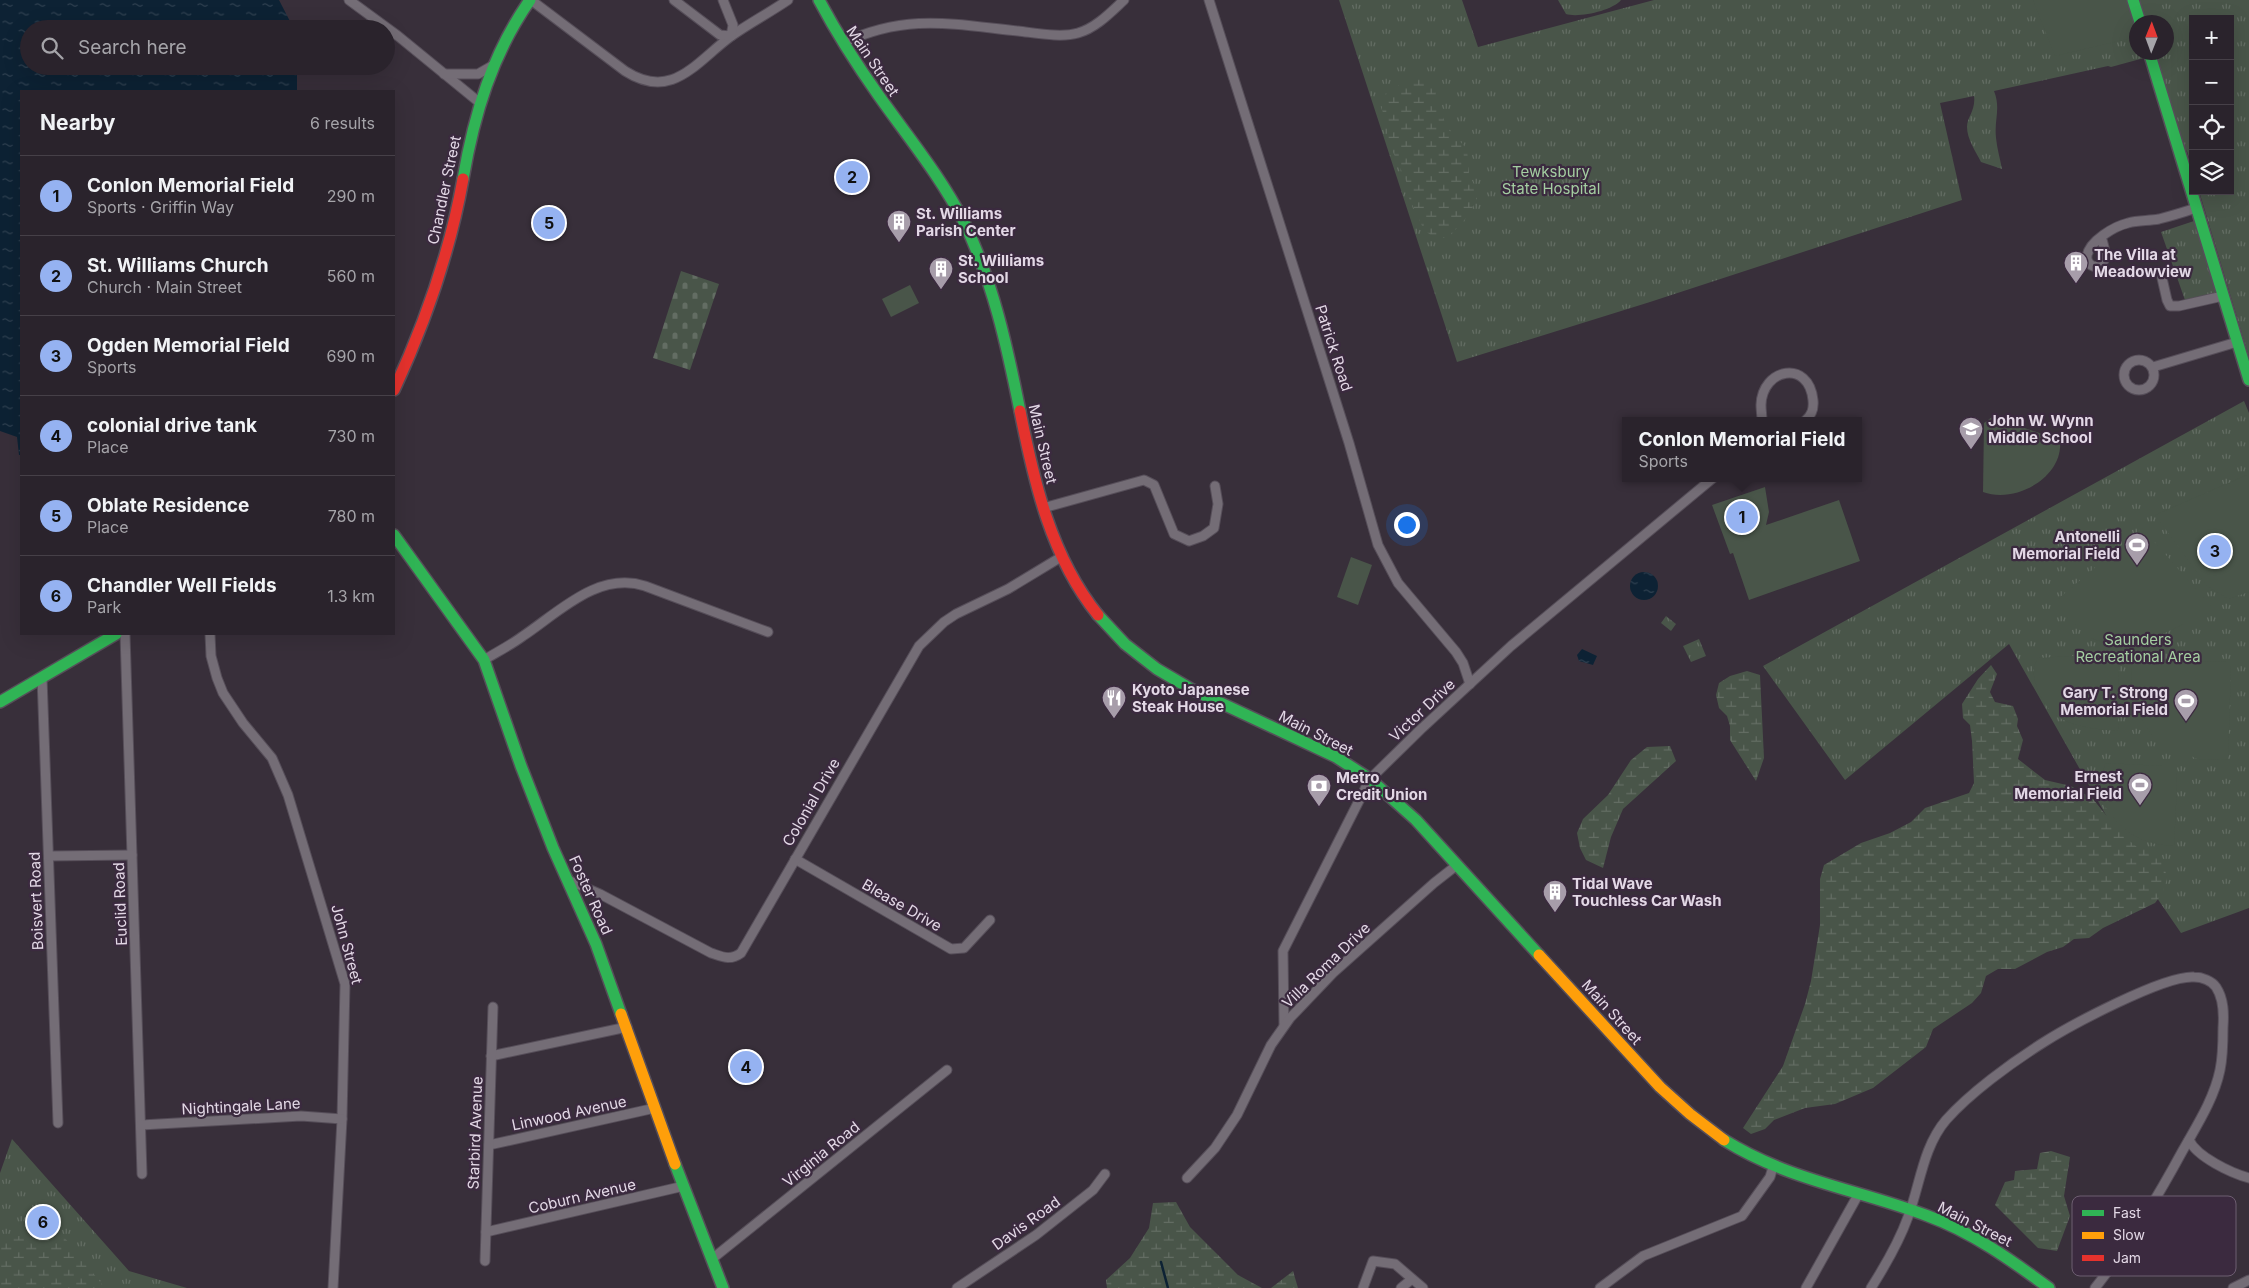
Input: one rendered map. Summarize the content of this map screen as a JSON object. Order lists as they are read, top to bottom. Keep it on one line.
{"streets":{"main road":["Main Street","Chandler Street","Foster Road"],"street":["Patrick Road","Victor Drive","Colonial Drive","Boisvert Road","Euclid Road","Blease Drive","John Street","Villa Roma Drive","Nightingale Lane","Linwood Avenue","Starbird Avenue","Virginia Road","Coburn Avenue","Davis Road"]},"crossings":[["Main Street","Victor Drive"],["Main Street","Colonial Drive"],["Main Street","Villa Roma Drive"],["Patrick Road","Victor Drive"],["Victor Drive","Villa Roma Drive"],["Colonial Drive","Foster Road"],["Colonial Drive","Blease Drive"],["Foster Road","Linwood Avenue"],["Foster Road","Virginia Road"],["Foster Road","Coburn Avenue"],["Euclid Road","Nightingale Lane"],["John Street","Nightingale Lane"],["Linwood Avenue","Starbird Avenue"],["Starbird Avenue","Coburn Avenue"]],"parks":["Tewksbury State Hospital","Saunders Recreational Area"],"places":{"building":["St. Williams Parish Center","The Villa at Meadowview","St. Williams School","Tidal Wave Touchless Car Wash"],"school or university":["John W. Wynn Middle School"],"sports":["Antonelli Memorial Field","Gary T. Strong Memorial Field","Ernest Memorial Field"],"restaurant":["Kyoto Japanese Steak House"],"bank":["Metro Credit Union"]},"legend":["Fast","Slow","Jam"],"north":"top","page":{"map_buttons":["+","−"],"search":"Search here","heading":["Nearby","6 results"],"list":[{"mark":"1","name":"Conlon Memorial Field","note":"Sports · Griffin Way","value":"290 m"},{"mark":"2","name":"St. Williams Church","note":"Church · Main Street","value":"560 m"},{"mark":"3","name":"Ogden Memorial Field","note":"Sports","value":"690 m"},{"mark":"4","name":"colonial drive tank","note":"Place","value":"730 m"},{"mark":"5","name":"Oblate Residence","note":"Place","value":"780 m"},{"mark":"6","name":"Chandler Well Fields","note":"Park","value":"1.3 km"}],"pins":["2","5","1","3","4","6"],"popup":["Conlon Memorial Field","Sports"]}}
